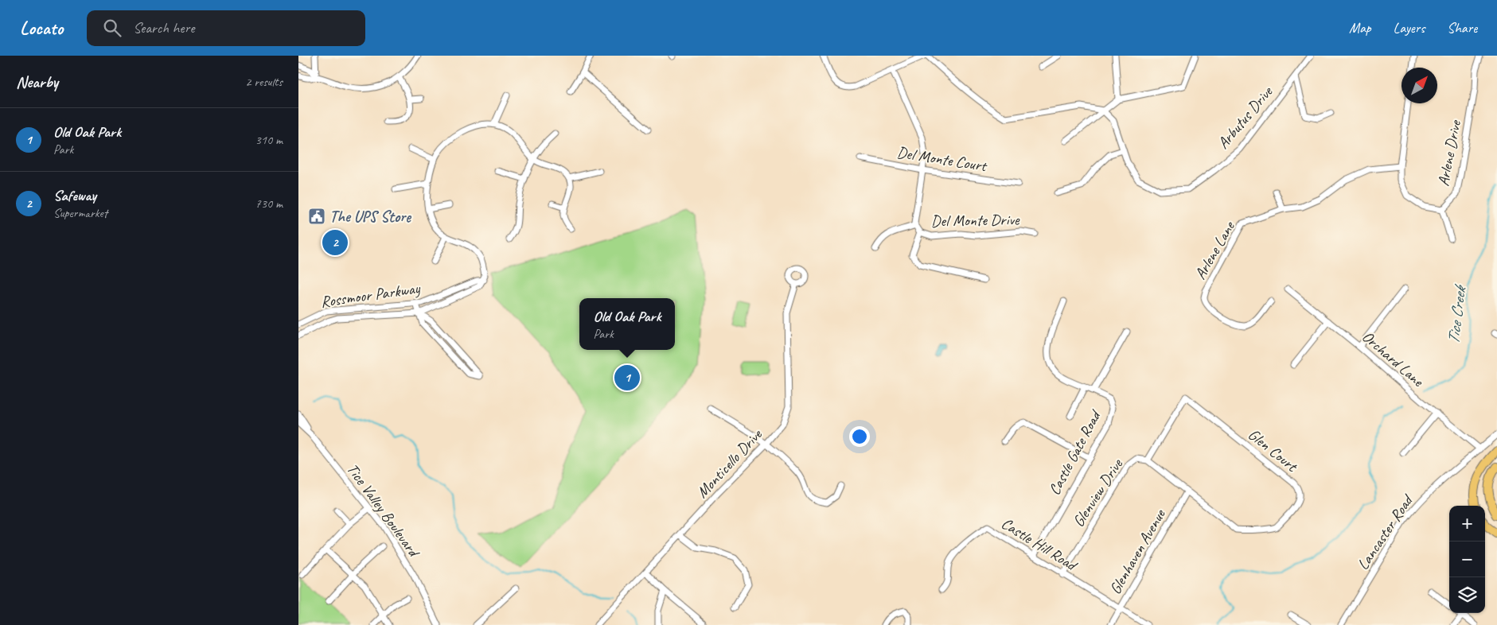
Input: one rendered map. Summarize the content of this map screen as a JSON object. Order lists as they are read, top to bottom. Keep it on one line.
{"streets":{"street":["Arbutus Drive","Arlene Drive","Del Monte Court","Del Monte Drive","Arlene Lane","Rossmoor Parkway","Orchard Lane","Glen Court","Castle Gate Road","Monticello Drive","Glenview Drive","Tice Valley Boulevard","Lancaster Road","Castle Hill Road","Glenhaven Avenue"]},"crossings":[["Arlene Drive","Arlene Lane"],["Del Monte Court","Del Monte Drive"],["Orchard Lane","Lancaster Road"],["Glen Court","Glenview Drive"],["Glen Court","Glenhaven Avenue"],["Castle Gate Road","Castle Hill Road"],["Glenview Drive","Castle Hill Road"],["Castle Hill Road","Glenhaven Avenue"]],"water":["Tice Creek"],"places":{"public building":["The UPS Store"]},"north":"top right","page":{"header":"Locato","search":"Search here","nav":["Map","Layers","Share"],"heading":["Nearby","2 results"],"list":[{"mark":"1","name":"Old Oak Park","note":"Park","value":"310 m"},{"mark":"2","name":"Safeway","note":"Supermarket","value":"730 m"}],"pins":["2","1"],"popup":["Old Oak Park","Park"],"map_buttons":["+","−"]}}
